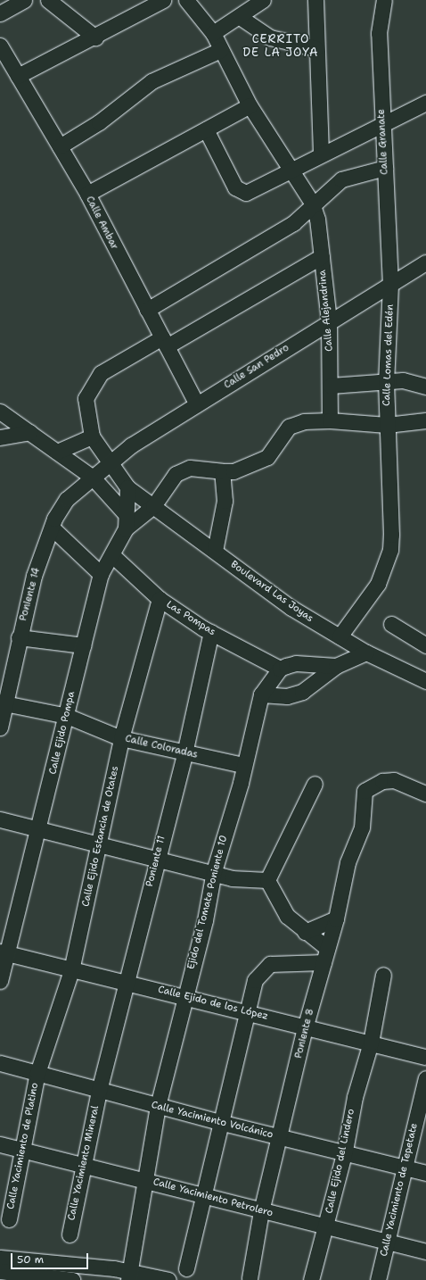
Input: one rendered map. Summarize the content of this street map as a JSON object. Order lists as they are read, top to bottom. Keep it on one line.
{"streets":{"street":["Calle Granate","Calle Ambar","Calle Alejandrina","Calle Lomas del Edén","Calle San Pedro","Boulevard Las Joyas","Poniente 14","Las Pompas","Calle Ejido Pompa","Calle Coloradas","Calle Ejido Estancia de Otates","Poniente 11","Ejido del Tomate Poniente 10","Calle Ejido de los López","Poniente 8","Calle Yacimiento Volcánico","Calle Yacimiento de Platino","Calle Ejido del Lindero","Calle Yacimiento Mineral","Calle Yacimiento de Tepetate","Calle Yacimiento Petrolero"]},"crossings":[["Calle Granate","Calle Lomas del Edén"],["Calle Granate","Calle San Pedro"],["Calle Ambar","Calle San Pedro"],["Calle Alejandrina","Calle San Pedro"],["Calle Lomas del Edén","Calle San Pedro"],["Calle Lomas del Edén","Boulevard Las Joyas"],["Calle San Pedro","Poniente 14"],["Boulevard Las Joyas","Calle Ejido Pompa"],["Poniente 14","Calle Coloradas"],["Las Pompas","Calle Ejido Pompa"],["Las Pompas","Calle Ejido Estancia de Otates"],["Las Pompas","Poniente 11"],["Las Pompas","Ejido del Tomate Poniente 10"],["Calle Ejido Pompa","Calle Coloradas"],["Calle Ejido Pompa","Calle Ejido de los López"],["Calle Coloradas","Calle Ejido Estancia de Otates"],["Calle Coloradas","Poniente 11"],["Calle Coloradas","Ejido del Tomate Poniente 10"],["Calle Ejido Estancia de Otates","Calle Ejido de los López"],["Calle Ejido Estancia de Otates","Calle Yacimiento Volcánico"],["Calle Ejido Estancia de Otates","Calle Yacimiento de Platino"],["Poniente 11","Calle Ejido de los López"],["Poniente 11","Calle Yacimiento Volcánico"],["Poniente 11","Calle Yacimiento Mineral"],["Ejido del Tomate Poniente 10","Calle Ejido de los López"],["Ejido del Tomate Poniente 10","Calle Yacimiento Volcánico"],["Ejido del Tomate Poniente 10","Calle Yacimiento Petrolero"],["Calle Ejido de los López","Poniente 8"],["Calle Ejido de los López","Calle Ejido del Lindero"],["Poniente 8","Calle Yacimiento Volcánico"],["Poniente 8","Calle Yacimiento Petrolero"],["Calle Yacimiento Volcánico","Calle Yacimiento de Platino"],["Calle Yacimiento Volcánico","Calle Ejido del Lindero"],["Calle Yacimiento Volcánico","Calle Yacimiento Mineral"],["Calle Yacimiento Volcánico","Calle Yacimiento de Tepetate"],["Calle Yacimiento de Platino","Calle Yacimiento Petrolero"],["Calle Ejido del Lindero","Calle Yacimiento Petrolero"],["Calle Yacimiento Mineral","Calle Yacimiento Petrolero"],["Calle Yacimiento de Tepetate","Calle Yacimiento Petrolero"]],"districts":["CERRITO DE LA JOYA"],"scale_bar":"50 m"}
